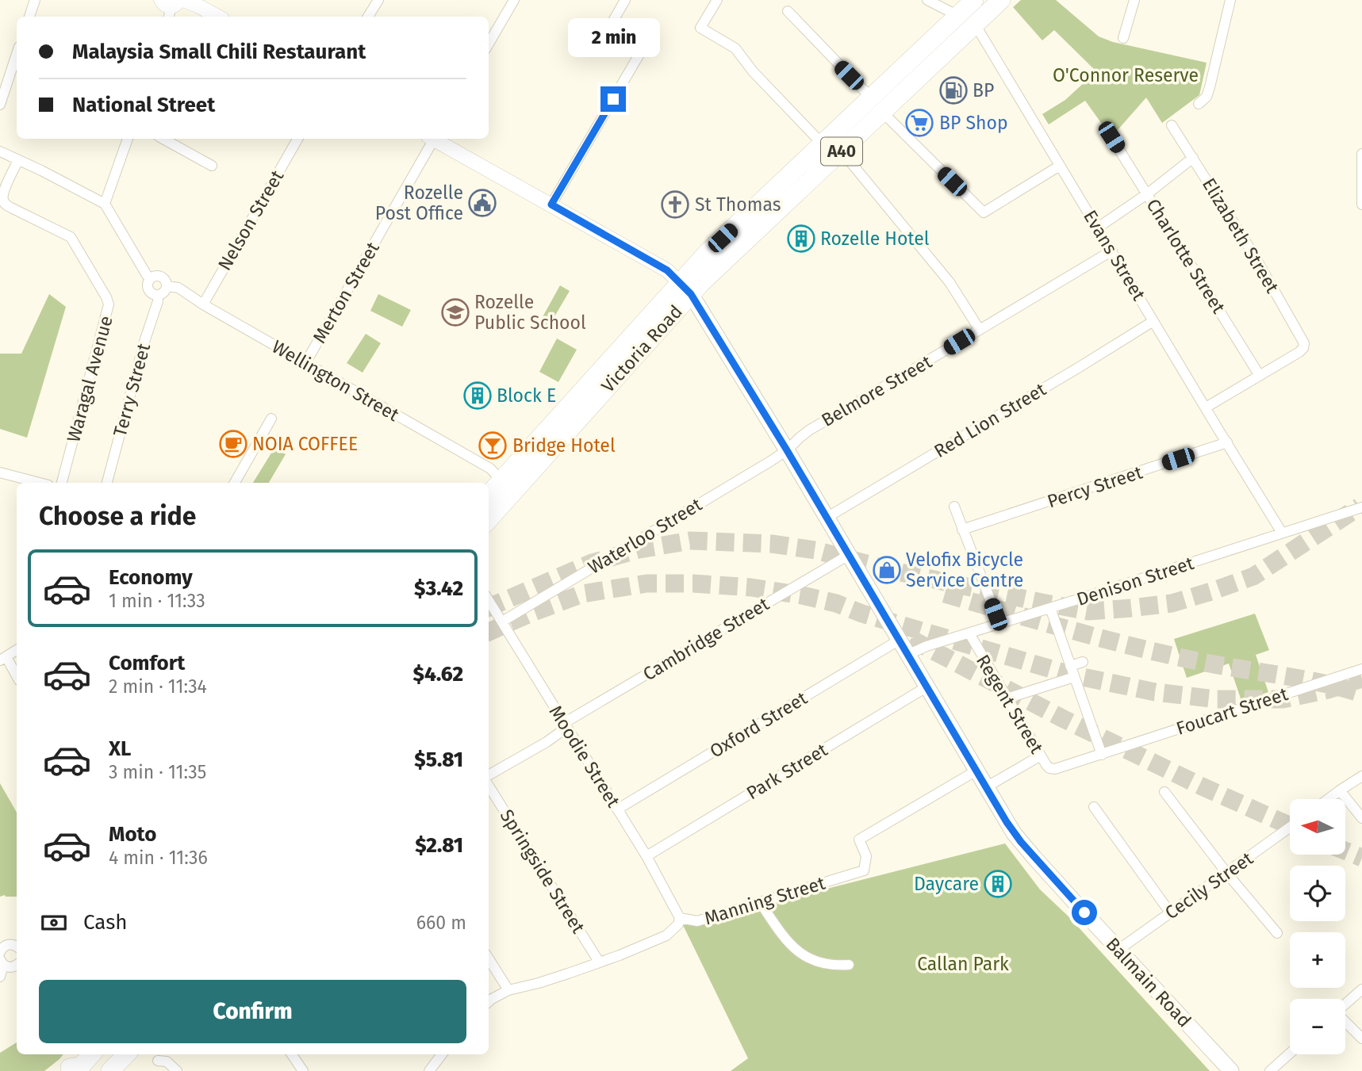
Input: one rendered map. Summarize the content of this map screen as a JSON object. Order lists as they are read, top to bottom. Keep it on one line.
{"streets":{"highway":["A40","Victoria Road"],"main road":["Balmain Road"],"street":["Nelson Street","Elizabeth Street","Evans Street","Charlotte Street","Merton Street","Waragal Avenue","Wellington Street","Terry Street","Belmore Street","Red Lion Street","Percy Street","Waterloo Street","Denison Street","Cambridge Street","Regent Street","Foucart Street","Oxford Street","Moodie Street","Park Street","Springside Street","Cecily Street","Manning Street"]},"crossings":[["Nelson Street","Wellington Street"],["Elizabeth Street","Charlotte Street"],["Evans Street","Victoria Road"],["Evans Street","Belmore Street"],["Evans Street","Red Lion Street"],["Evans Street","Percy Street"],["Evans Street","Denison Street"],["Merton Street","Wellington Street"],["Victoria Road","Wellington Street"],["Victoria Road","Balmain Road"],["Wellington Street","Terry Street"],["Belmore Street","Waterloo Street"],["Belmore Street","Balmain Road"],["Red Lion Street","Balmain Road"],["Waterloo Street","Moodie Street"],["Waterloo Street","Balmain Road"],["Denison Street","Regent Street"],["Denison Street","Balmain Road"],["Cambridge Street","Moodie Street"],["Cambridge Street","Balmain Road"],["Regent Street","Foucart Street"],["Oxford Street","Moodie Street"],["Oxford Street","Balmain Road"],["Moodie Street","Park Street"],["Moodie Street","Manning Street"],["Park Street","Balmain Road"],["Springside Street","Manning Street"],["Cecily Street","Balmain Road"],["Manning Street","Balmain Road"]],"parks":["O'Connor Reserve","Callan Park"],"places":{"fuel station":["BP"],"supermarket":["BP Shop"],"public building":["Rozelle Post Office"],"church":["St Thomas"],"building":["Rozelle Hotel","Block E","Daycare"],"school or university":["Rozelle Public School"],"cafe":["NOIA COFFEE"],"bar":["Bridge Hotel"],"shop":["Velofix Bicycle Service Centre"]},"north":"left","page":{"banner":["Malaysia Small Chili Restaurant","National Street"],"bubble":"2 min","heading":"Choose a ride","list":[{"name":"Economy","note":"1 min · 11:33","value":"$3.42"},{"name":"Comfort","note":"2 min · 11:34","value":"$4.62"},{"name":"XL","note":"3 min · 11:35","value":"$5.81"},{"name":"Moto","note":"4 min · 11:36","value":"$2.81"}],"map_buttons":["+","−"],"pay":["Cash","660 m"],"buttons":"Confirm"}}
